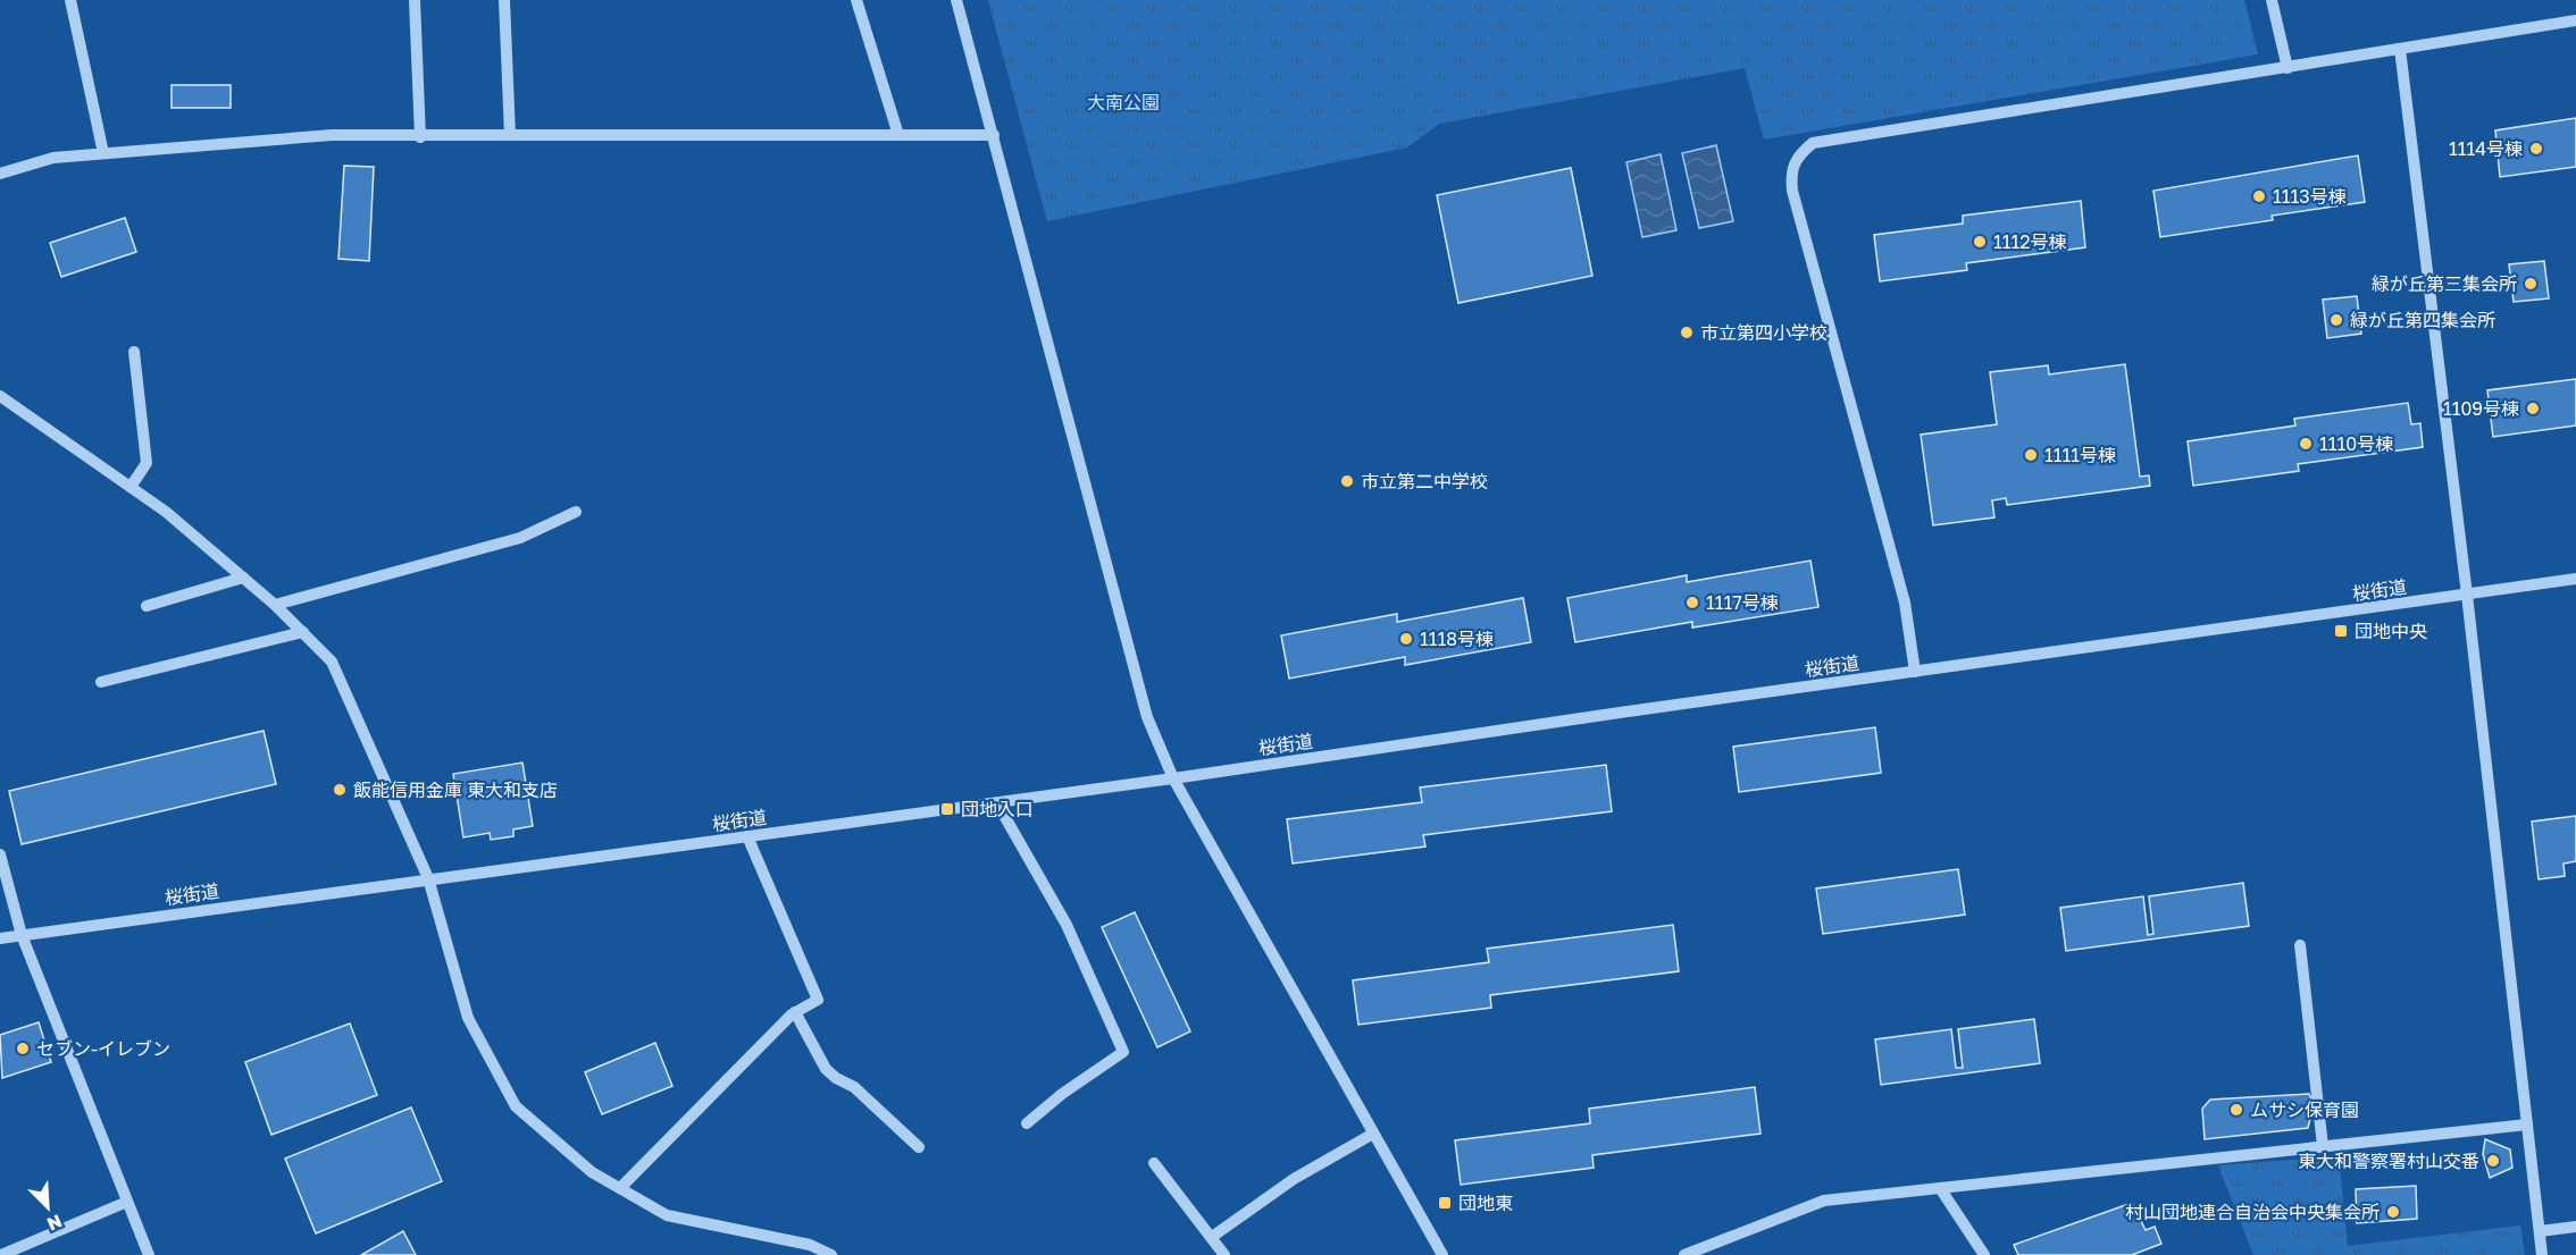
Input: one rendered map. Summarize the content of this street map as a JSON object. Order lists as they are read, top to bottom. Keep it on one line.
{"streets":{"street":["桜街道"]},"parks":["大南公園"],"places":{"other":["1114号棟","1113号棟","1112号棟","緑が丘第三集会所","緑が丘第四集会所","市立第四小学校","1109号棟","1110号棟","1111号棟","市立第二中学校","1117号棟","1118号棟","飯能信用金庫 東大和支店","セブン-イレブン","ムサシ保育園","東大和警察署村山交番","村山団地連合自治会中央集会所"],"transit":["団地中央","団地入口","団地東"]},"north":"bottom right"}
